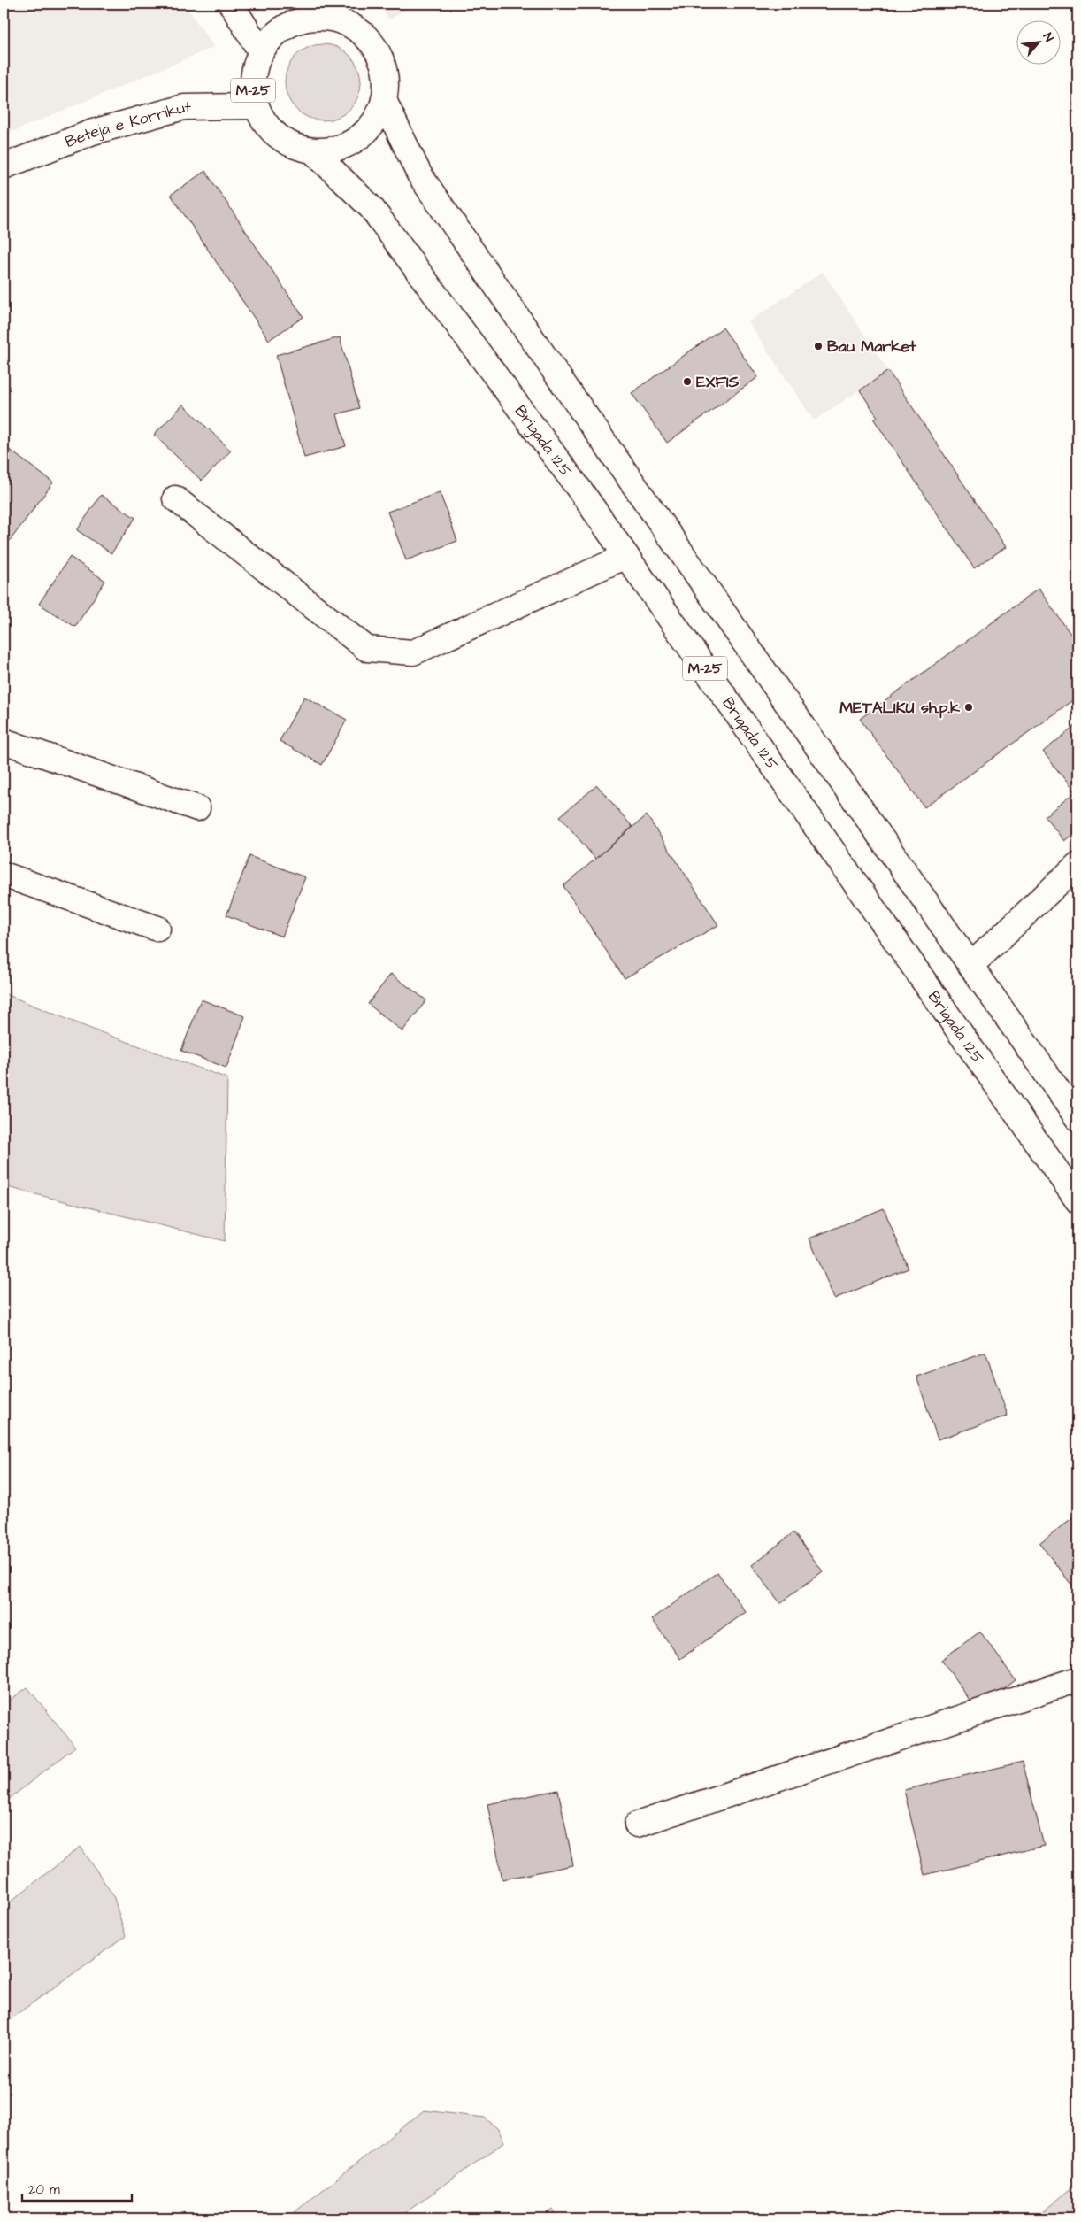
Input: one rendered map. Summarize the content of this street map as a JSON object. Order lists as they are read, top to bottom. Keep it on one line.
{"streets":{"main road":["M-25","Beteja e Korrikut","Brigada 125"]},"crossings":[["M-25","Beteja e Korrikut"],["M-25","Brigada 125"],["Beteja e Korrikut","Brigada 125"]],"places":["Bau Market","EXFIS","METALIKU sh.p.k"],"scale_bar":"20 m","north":"top right"}
